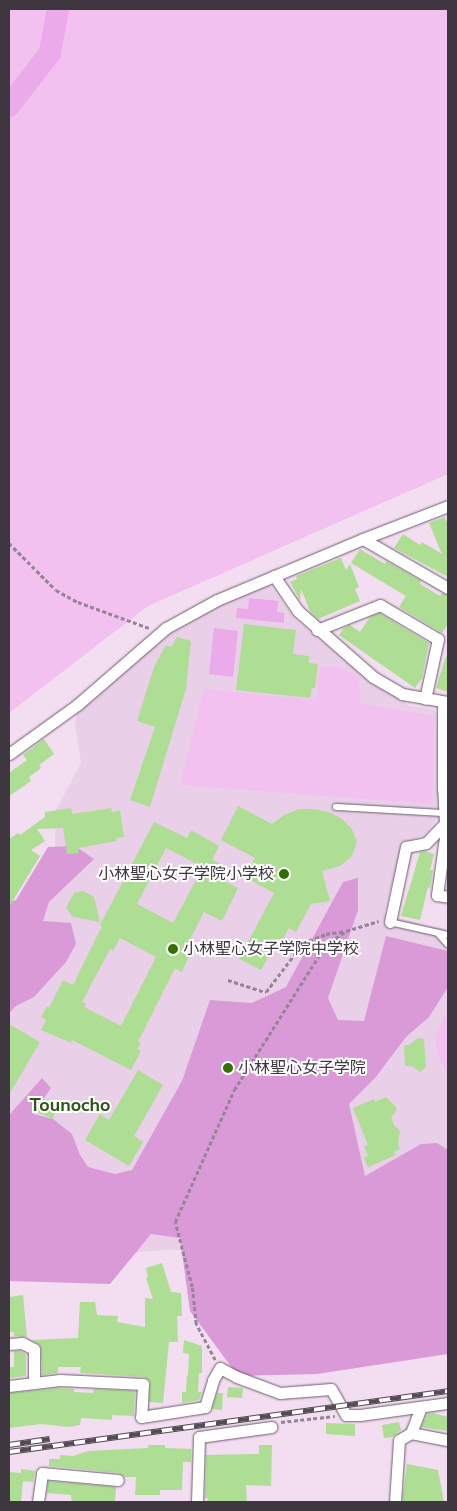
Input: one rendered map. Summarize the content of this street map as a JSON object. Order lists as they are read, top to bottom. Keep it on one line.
{"districts":["Tounocho"],"places":["小林聖心女子学院小学校","小林聖心女子学院中学校","小林聖心女子学院"]}
